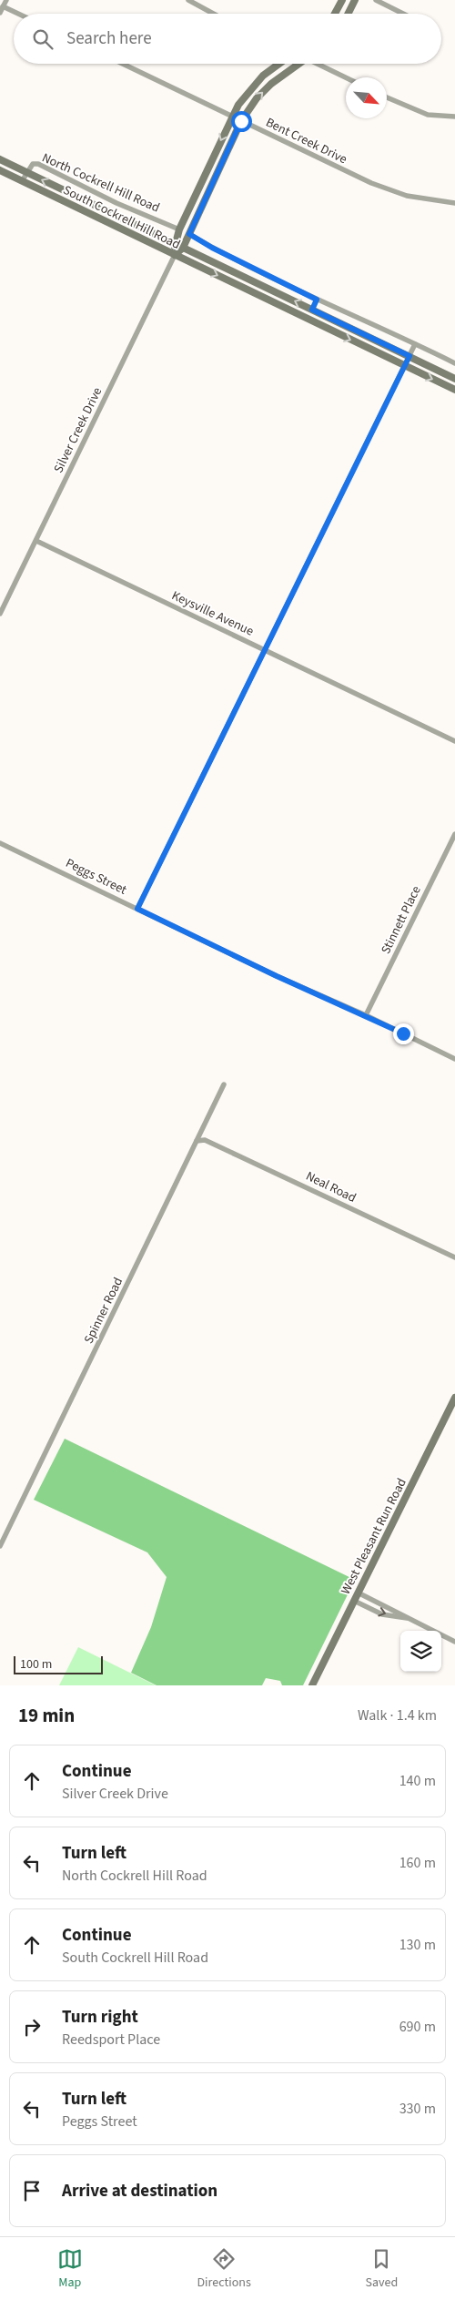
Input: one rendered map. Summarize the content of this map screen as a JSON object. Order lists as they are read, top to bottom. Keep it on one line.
{"streets":{"main road":["South Cockrell Hill Road","Silver Creek Drive","West Pleasant Run Road"],"street":["Bent Creek Drive","North Cockrell Hill Road","Keysville Avenue","Peggs Street","Stinnett Place","Neal Road","Spinner Road"]},"crossings":[["Bent Creek Drive","Silver Creek Drive"],["North Cockrell Hill Road","South Cockrell Hill Road"],["North Cockrell Hill Road","Silver Creek Drive"],["South Cockrell Hill Road","Silver Creek Drive"],["Silver Creek Drive","Keysville Avenue"],["Peggs Street","Stinnett Place"],["Neal Road","Spinner Road"]],"scale_bar":"100 m","north":"bottom right","page":{"search":"Search here","scale":"100 m","heading":["19 min","Walk · 1.4 km"],"list":[["Continue","Silver Creek Drive","140 m"],["Turn left","North Cockrell Hill Road","160 m"],["Continue","South Cockrell Hill Road","130 m"],["Turn right","Reedsport Place","690 m"],["Turn left","Peggs Street","330 m"],"Arrive at destination"],"nav":["Map","Directions","Saved"]}}
